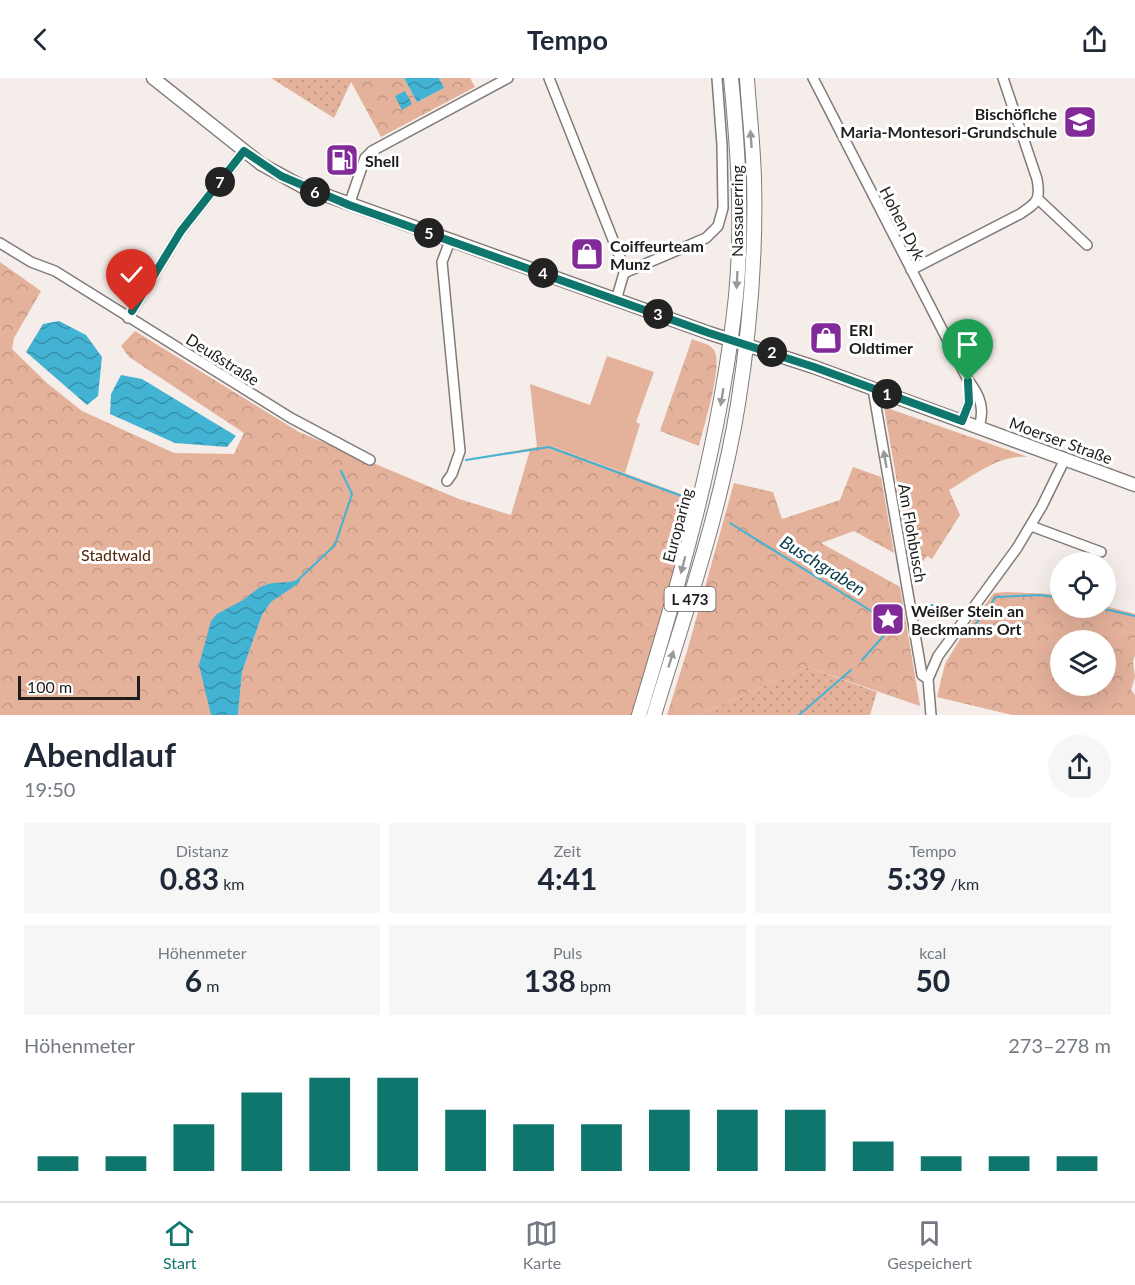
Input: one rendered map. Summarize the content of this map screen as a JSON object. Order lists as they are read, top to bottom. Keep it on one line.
{"streets":{"main road":["Nassauerring","Moerser Straße","Europaring","L 473"],"street":["Hohen Dyk","Deußstraße","Am Flohbusch"]},"crossings":[["Nassauerring","Moerser Straße"],["Nassauerring","Europaring"],["Hohen Dyk","Moerser Straße"],["Moerser Straße","Europaring"],["Moerser Straße","Am Flohbusch"]],"one_way":["Am Flohbusch"],"water":["Buschgraben"],"parks":["Stadtwald"],"places":{"school or university":["Bischöflche Maria-Montesori-Grundschule"],"fuel station":["Shell"],"shop":["Coiffeurteam Munz","ERI Oldtimer"],"place":["Weißer Stein an Beckmanns Ort"]},"scale_bar":"100 m","page":{"header":"Tempo","pins":["7","6","5","4","3","2","1"],"scale":"100 m","heading":["Abendlauf","19:50"],"stats":[["Distanz","0.83 km"],["Zeit","4:41"],["Tempo","5:39 /km"],["Höhenmeter","6 m"],["Puls","138 bpm"],["kcal","50"]],"chart":["Höhenmeter","273–278 m"],"tabs":["Start","Karte","Gespeichert"]}}
